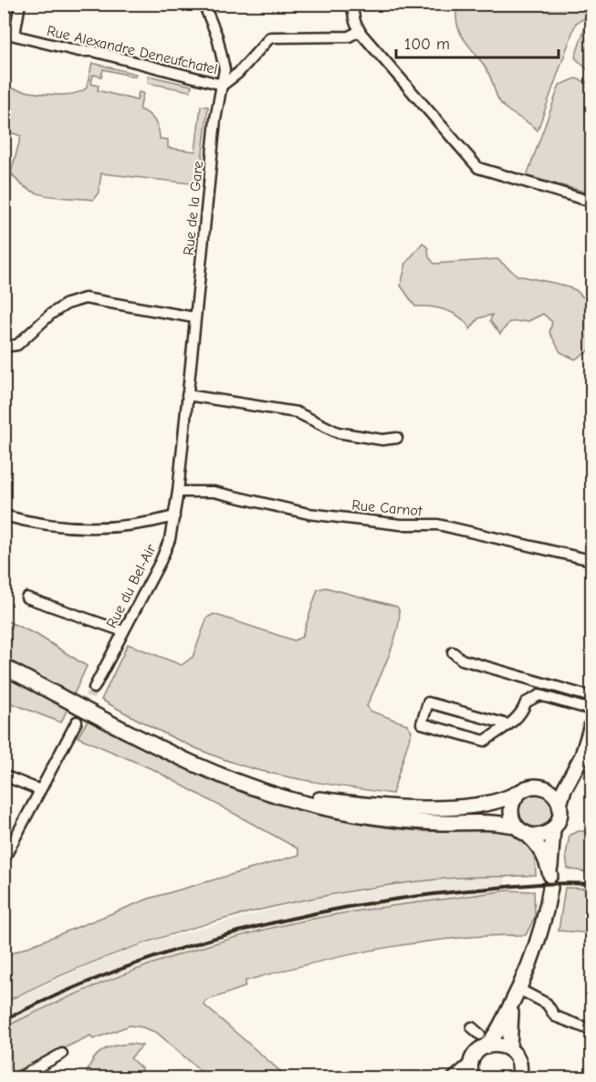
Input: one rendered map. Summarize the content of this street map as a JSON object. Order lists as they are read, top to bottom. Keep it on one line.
{"streets":{"street":["Rue Alexandre Deneufchatel","Rue de la Gare","Rue Carnot","Rue du Bel-Air"]},"crossings":[["Rue Alexandre Deneufchatel","Rue de la Gare"],["Rue de la Gare","Rue Carnot"],["Rue de la Gare","Rue du Bel-Air"],["Rue Carnot","Rue du Bel-Air"]],"scale_bar":"100 m"}
